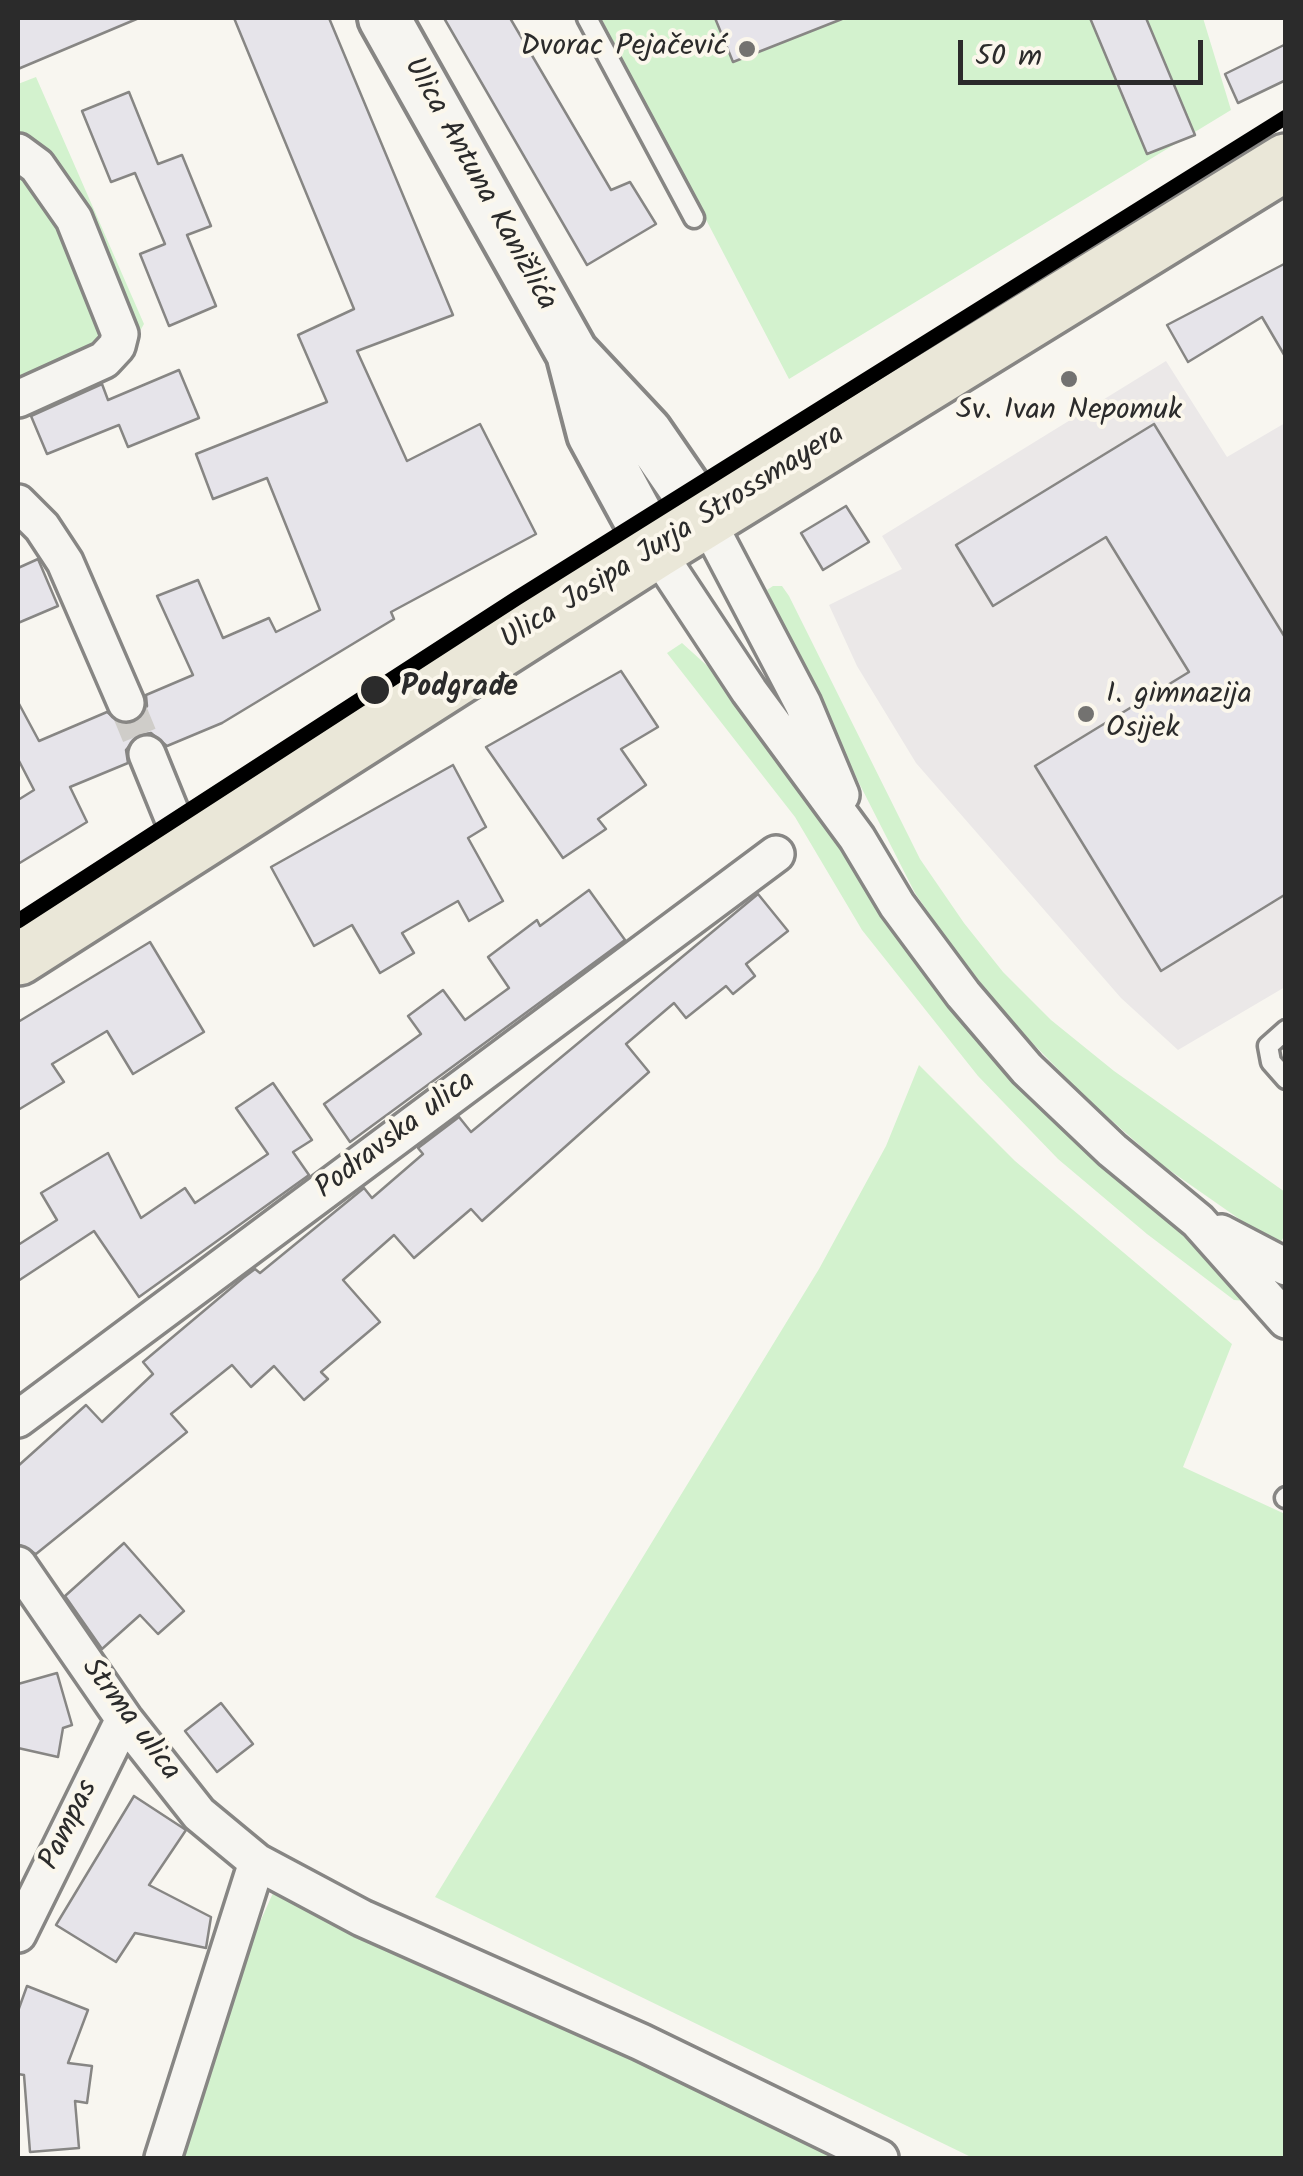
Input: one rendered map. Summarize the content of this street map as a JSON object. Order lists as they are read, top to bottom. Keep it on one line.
{"streets":{"main road":["Ulica Antuna Kanižlića","Ulica Josipa Jurja Strossmayera"],"street":["Podravska ulica","Strma ulica","Pampas"]},"crossings":[["Ulica Antuna Kanižlića","Ulica Josipa Jurja Strossmayera"],["Strma ulica","Pampas"]],"places":["Dvorac Pejačević","Sv. Ivan Nepomuk","Podgrađe","I. gimnazija Osijek"],"scale_bar":"50 m"}
